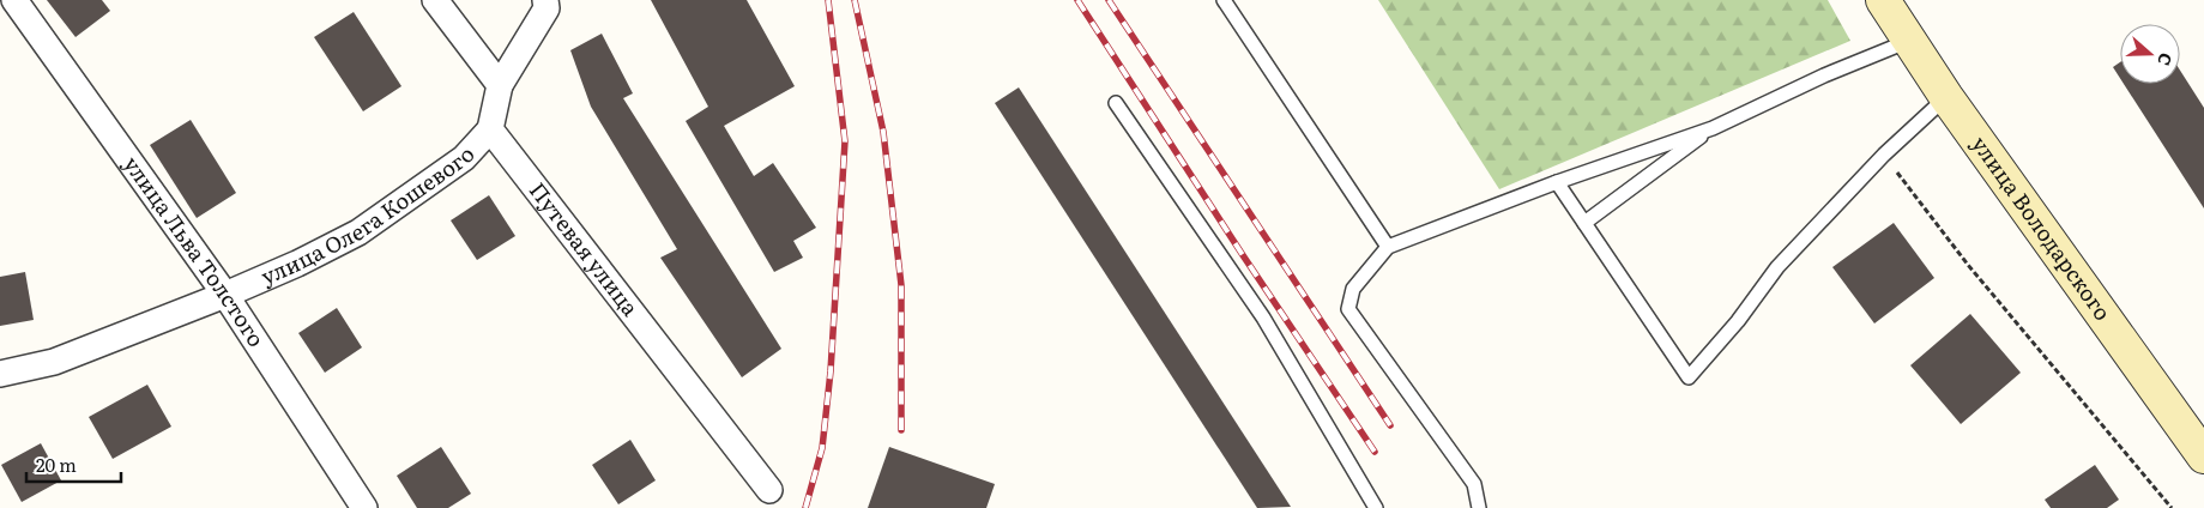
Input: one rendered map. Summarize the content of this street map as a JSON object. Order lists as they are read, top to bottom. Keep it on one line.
{"streets":{"street":["улица Олега Кошевого","улица Володарского","Путевая улица","улица Льва Толстого"]},"crossings":[["улица Олега Кошевого","Путевая улица"],["улица Олега Кошевого","улица Льва Толстого"]],"scale_bar":"20 m","north":"right"}
